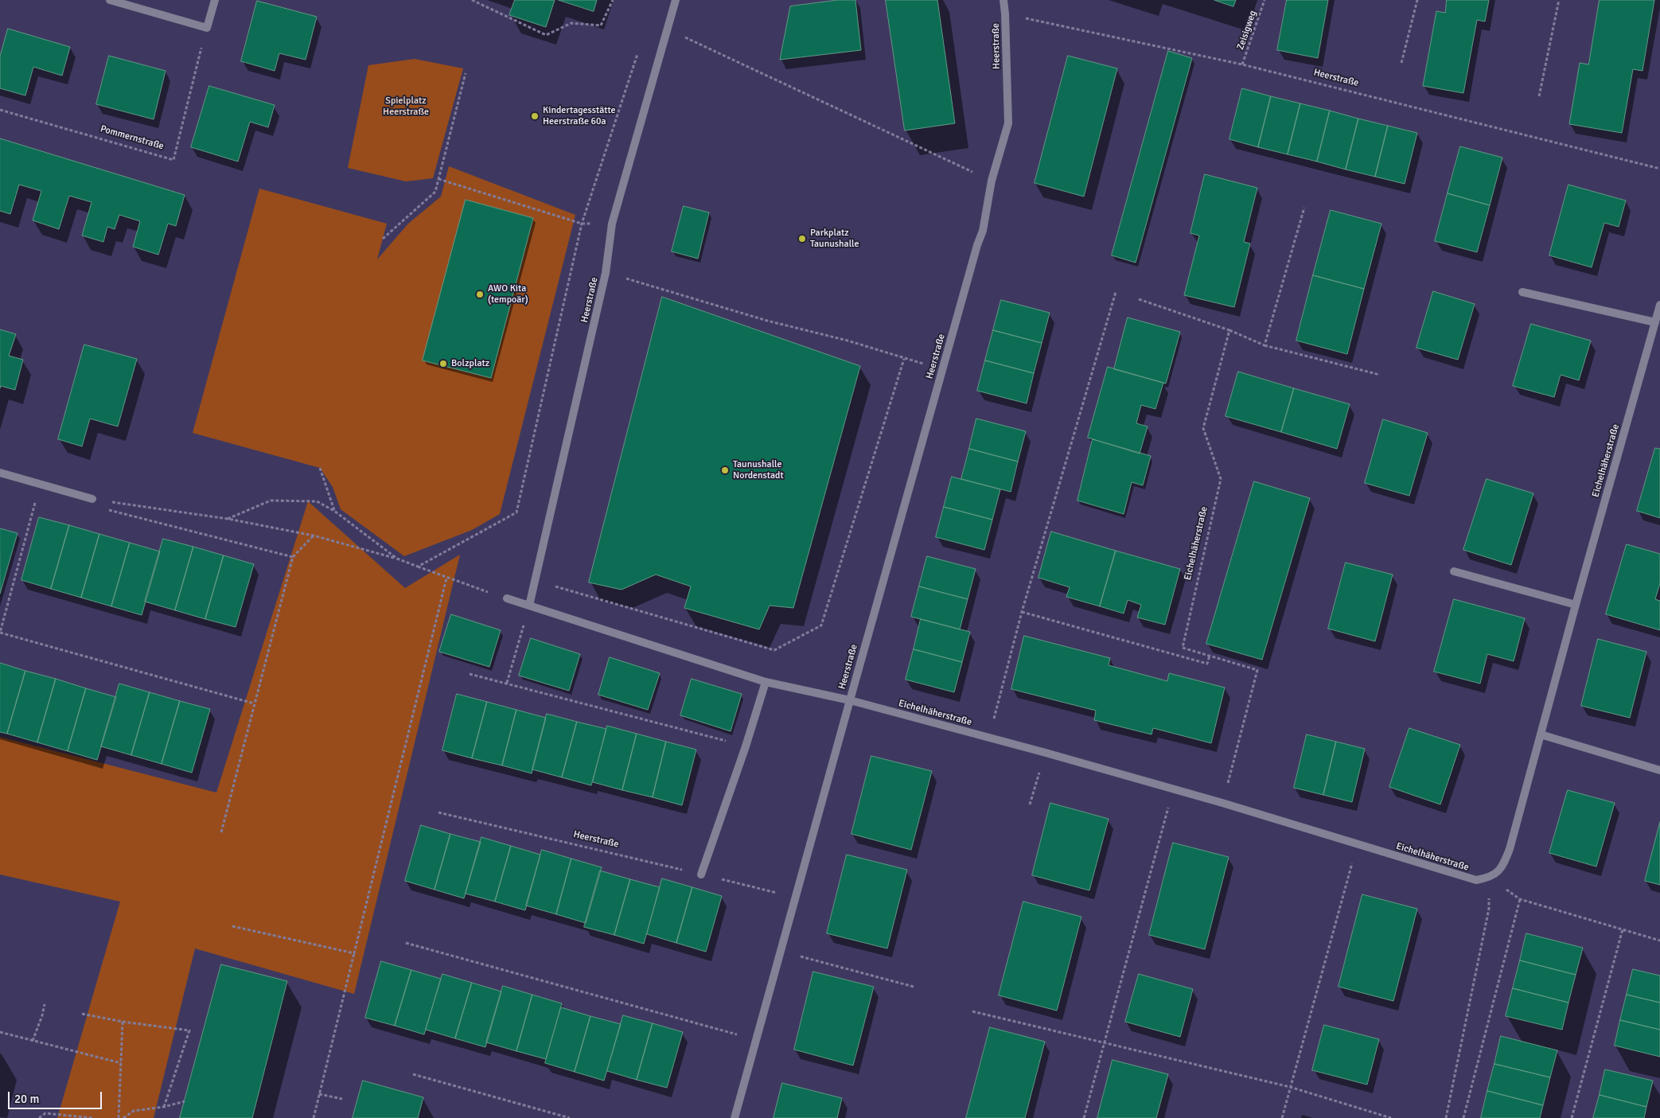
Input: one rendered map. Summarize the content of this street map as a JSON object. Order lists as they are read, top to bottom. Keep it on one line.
{"streets":{"street":["Heerstraße","Eichelhäherstraße"],"path":["Zeisigweg","Pommernstraße"]},"crossings":[["Zeisigweg","Heerstraße"],["Heerstraße","Eichelhäherstraße"]],"parks":["Spielplatz Heerstraße"],"places":["Kindertagesstätte Heerstraße 60a","Parkplatz Taunushalle","AWO Kita (tempoär)","Bolzplatz","Taunushalle Nordenstadt"],"scale_bar":"20 m"}
